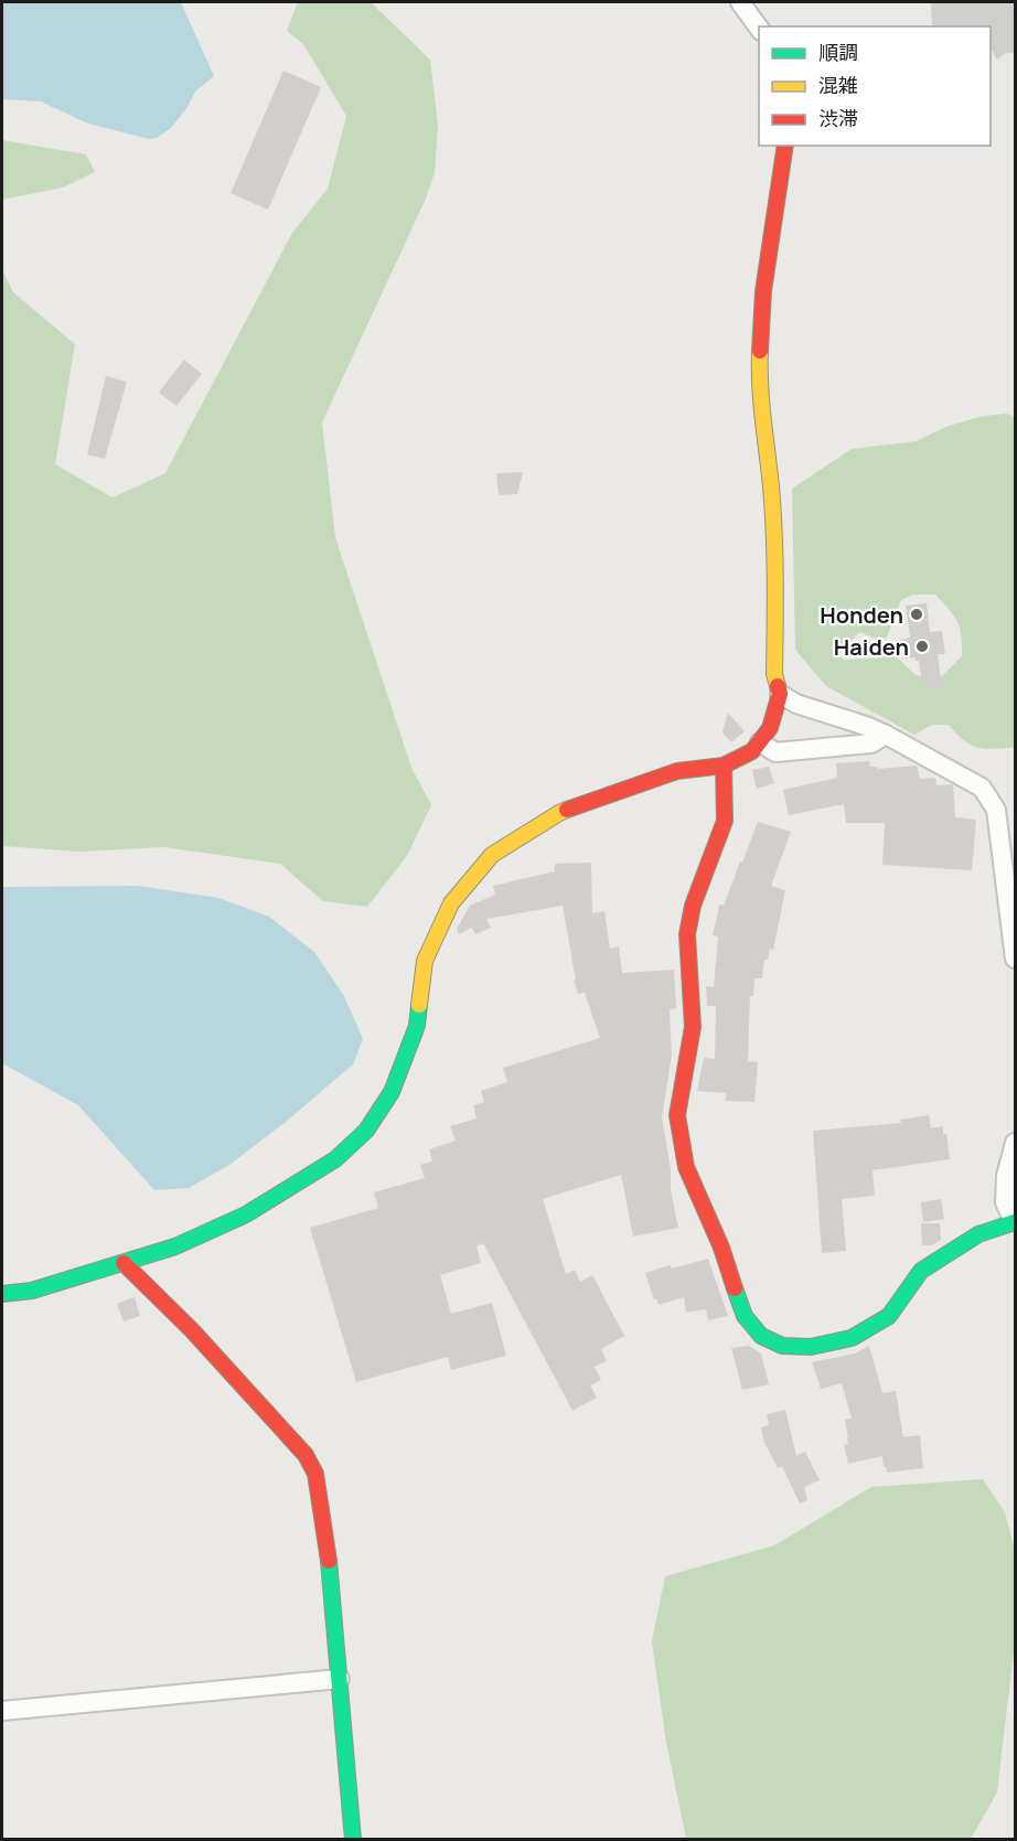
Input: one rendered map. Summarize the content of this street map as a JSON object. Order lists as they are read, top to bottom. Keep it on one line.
{"places":["Honden","Haiden"],"legend":["順調","混雑","渋滞"]}
